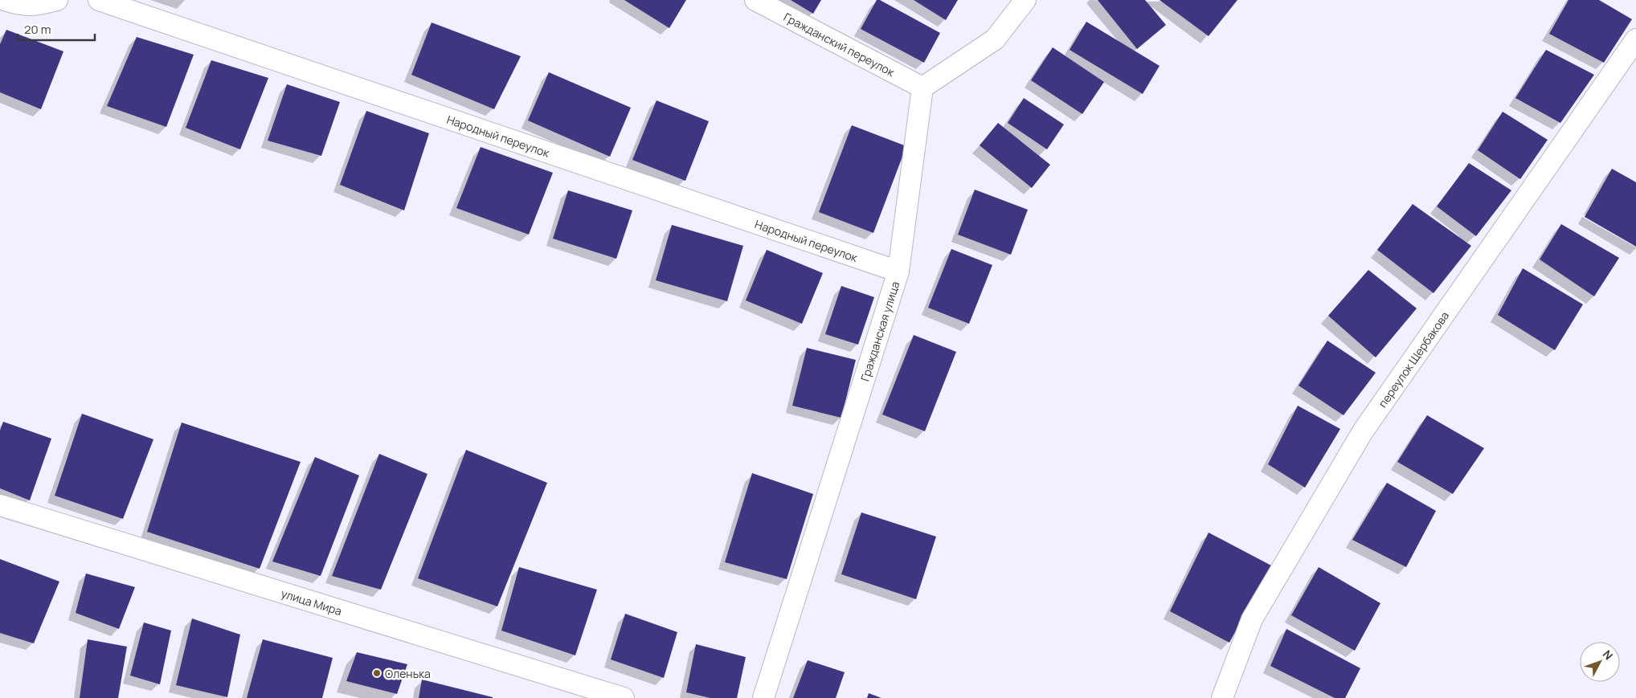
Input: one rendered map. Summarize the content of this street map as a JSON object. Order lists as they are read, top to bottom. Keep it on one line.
{"streets":{"street":["Гражданский переулок","Народный переулок","Гражданская улица","переулок Щербакова","улица Мира"]},"crossings":[["Гражданский переулок","Гражданская улица"],["Народный переулок","Гражданская улица"]],"places":["Оленька"],"scale_bar":"20 m","north":"top right"}
